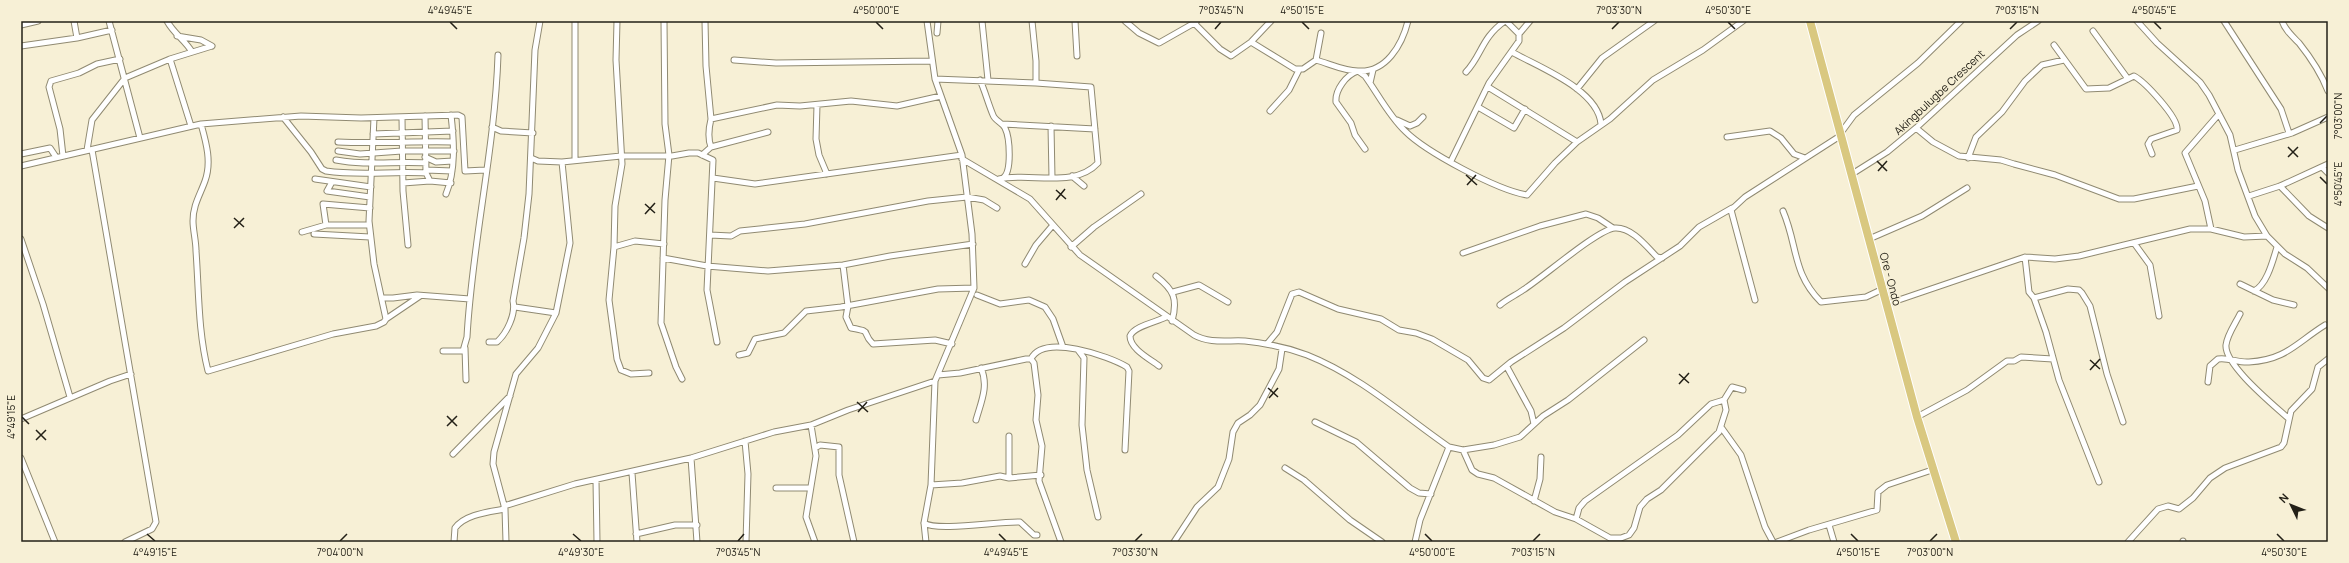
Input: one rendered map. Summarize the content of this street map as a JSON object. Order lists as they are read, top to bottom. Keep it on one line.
{"streets":{"main road":["Ore - Ondo"],"street":["Akingbulugbe Crescent"]},"crossings":[["Akingbulugbe Crescent","Ore - Ondo"]],"north":"top left","coordinates":["4°49'45\"E","4°50'00\"E","7°03'45\"N","4°50'15\"E","7°03'30\"N","4°50'30\"E","7°03'15\"N","4°50'45\"E","7°03'00\"N","4°49'15\"E","7°04'00\"N","4°49'30\"E"]}
